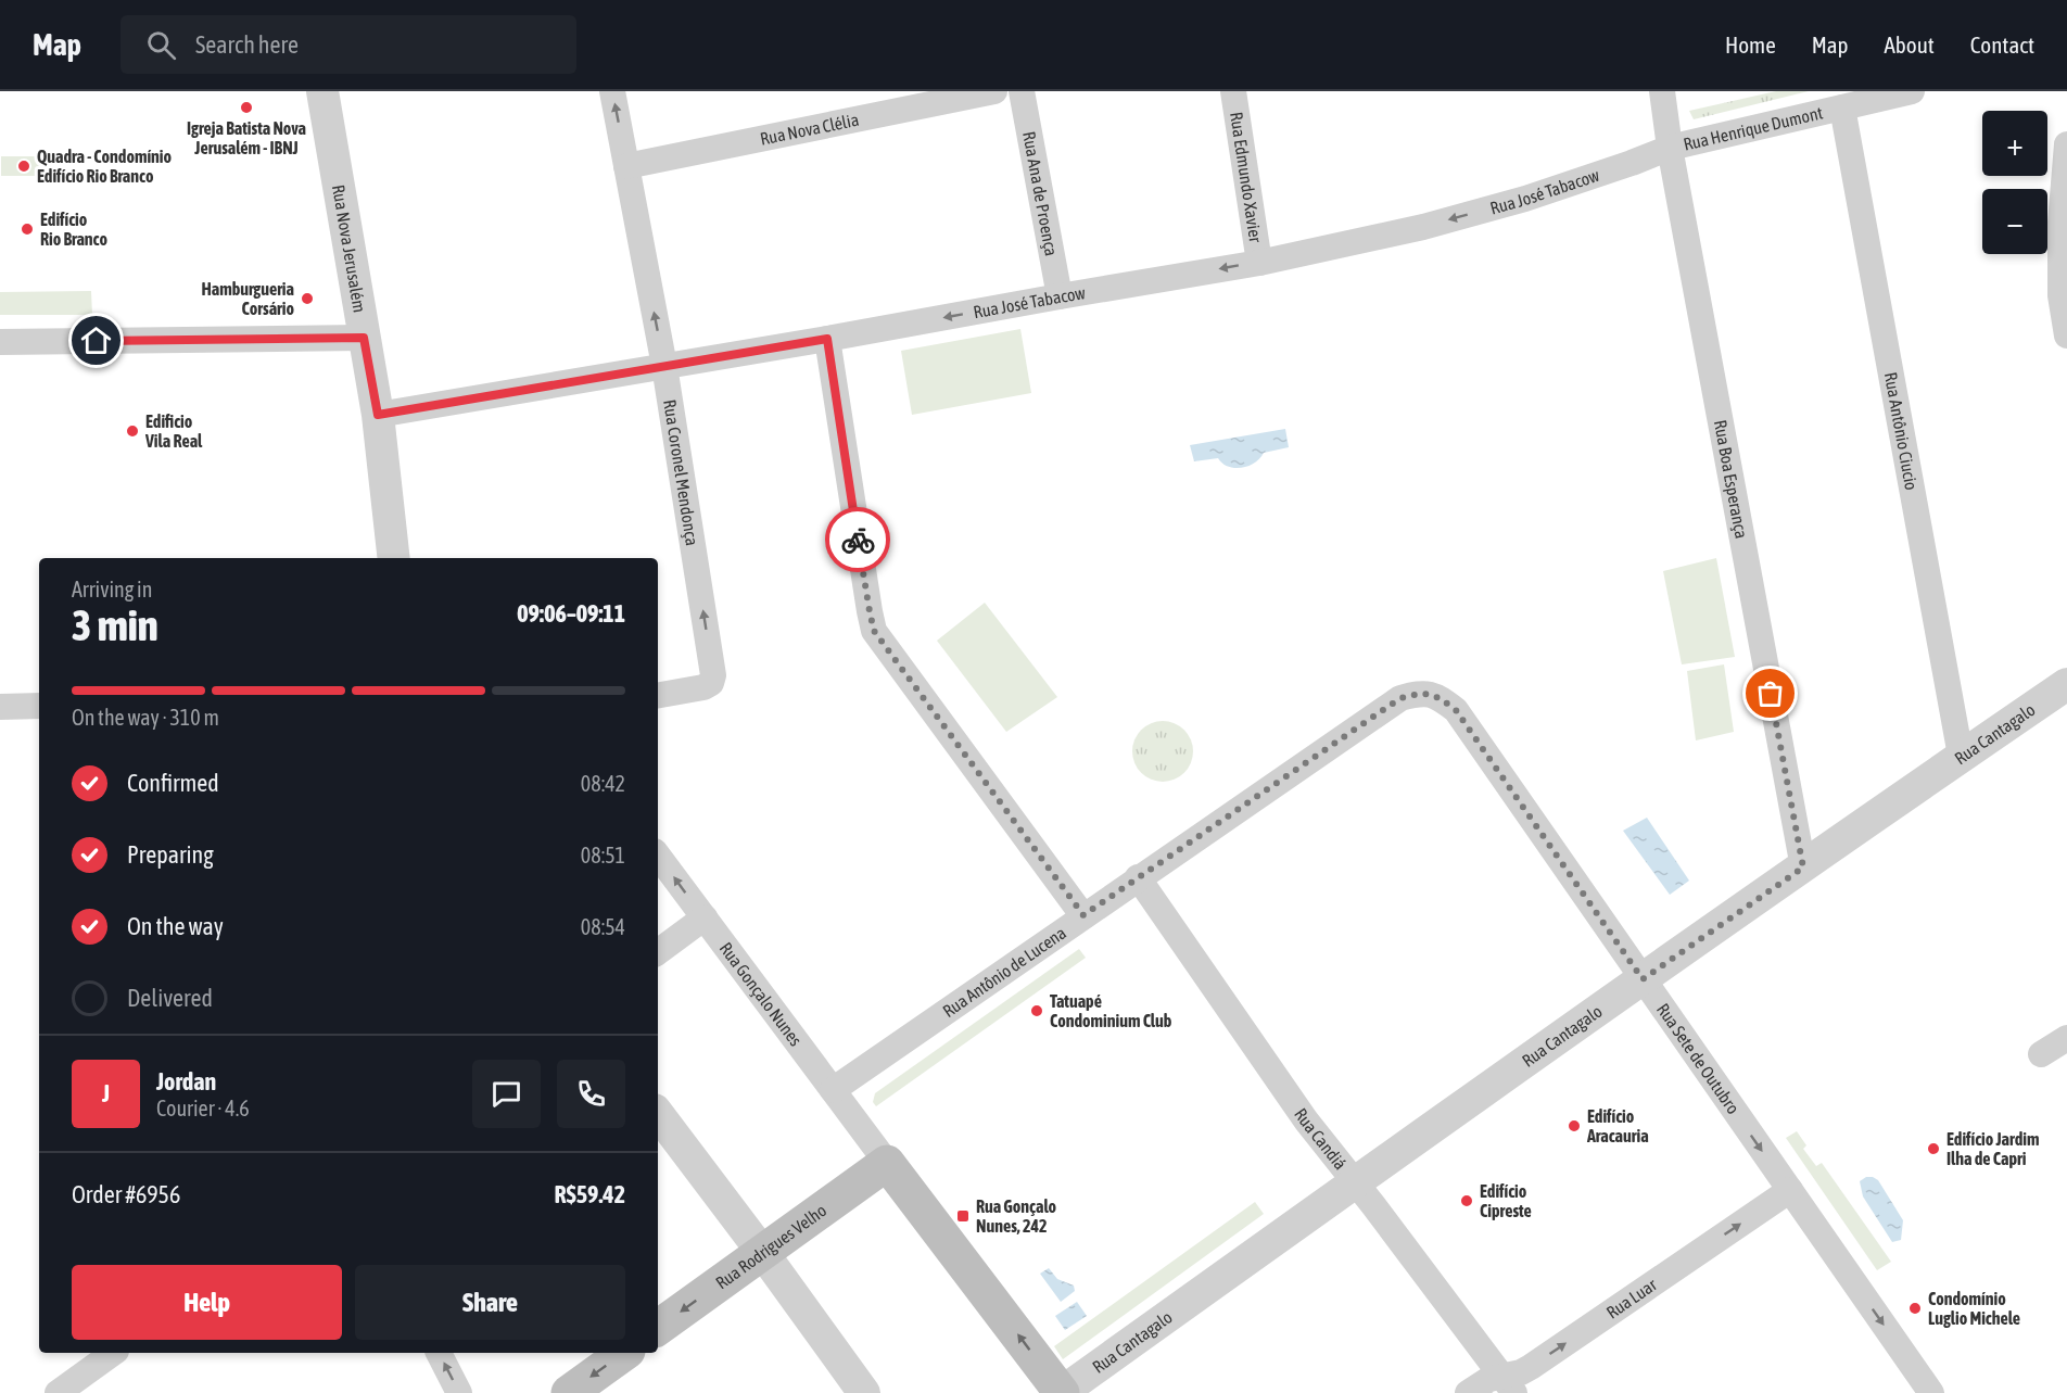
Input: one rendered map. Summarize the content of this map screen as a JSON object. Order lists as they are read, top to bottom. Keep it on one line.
{"streets":{"main road":["Rua Gonçalo Nunes","Rua Rodrigues Velho"],"street":["Rua Nova Clélia","Rua Henrique Dumont","Rua Edmundo Xavier","Rua José Tabacow","Rua Ana de Proença","Rua Nova Jerusalém","Rua Antônio Ciucio","Rua Coronel Mendonça","Rua Boa Esperança","Rua Cantagalo","Rua Antônio de Lucena","Rua Sete de Outubro","Rua Candiá","Rua Luar"]},"crossings":[["Rua Nova Clélia","Rua Coronel Mendonça"],["Rua Henrique Dumont","Rua José Tabacow"],["Rua Henrique Dumont","Rua Antônio Ciucio"],["Rua Henrique Dumont","Rua Boa Esperança"],["Rua Edmundo Xavier","Rua José Tabacow"],["Rua José Tabacow","Rua Ana de Proença"],["Rua José Tabacow","Rua Nova Jerusalém"],["Rua José Tabacow","Rua Coronel Mendonça"],["Rua José Tabacow","Rua Boa Esperança"],["Rua Antônio Ciucio","Rua Cantagalo"],["Rua Boa Esperança","Rua Cantagalo"],["Rua Cantagalo","Rua Gonçalo Nunes"],["Rua Cantagalo","Rua Sete de Outubro"],["Rua Cantagalo","Rua Candiá"],["Rua Antônio de Lucena","Rua Gonçalo Nunes"],["Rua Antônio de Lucena","Rua Sete de Outubro"],["Rua Antônio de Lucena","Rua Candiá"],["Rua Gonçalo Nunes","Rua Rodrigues Velho"],["Rua Sete de Outubro","Rua Luar"],["Rua Candiá","Rua Luar"]],"one_way":["Rua José Tabacow","Rua Sete de Outubro","Rua Rodrigues Velho","Rua Luar"],"places":{"other":["Igreja Batista Nova Jerusalém - IBNJ","Quadra - Condomínio Edifício Rio Branco","Edifício Rio Branco","Hamburgueria Corsário","Edificio Vila Real","Tatuapé Condominium Club","Edifício Aracauria","Edifício Jardim Ilha de Capri","Edifício Cipreste","Condomínio Luglio Michele"],"transit":["Rua Gonçalo Nunes, 242"]},"page":{"header":"Map","search":"Search here","nav":["Home","Map","About","Contact"],"map_buttons":["+","−"],"heading":["3 min","Arriving in","09:06–09:11"],"panel":["Jordan","Courier · 4.6","Order #6956","R$59.42"],"bar":"On the way · 310 m","list":[["Confirmed","08:42"],["Preparing","08:51"],["On the way","08:54"],"Delivered"],"round":"J","buttons":["Help","Share"]}}
